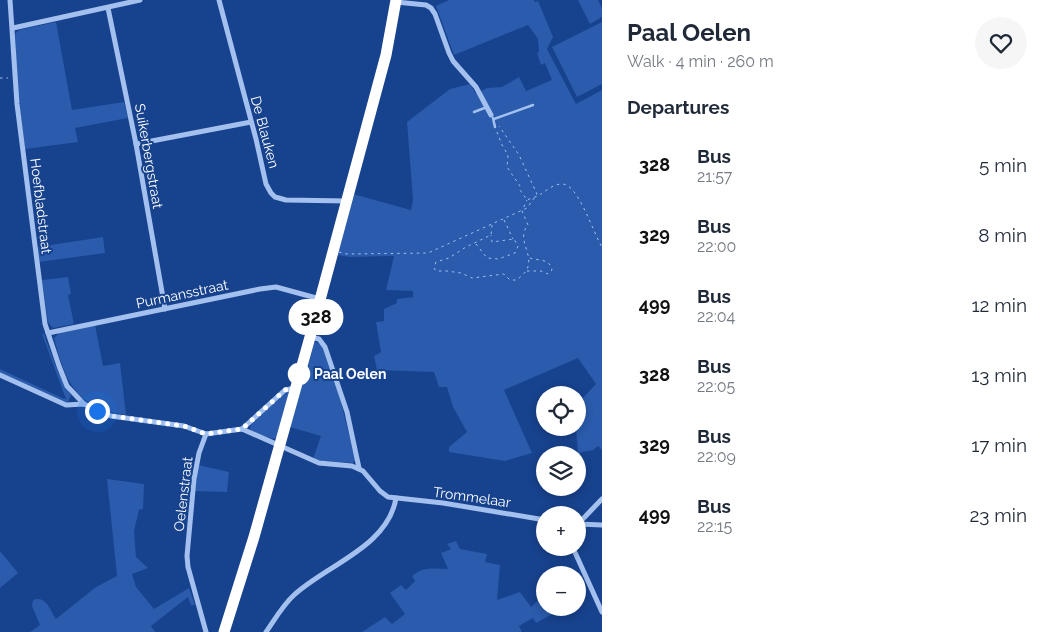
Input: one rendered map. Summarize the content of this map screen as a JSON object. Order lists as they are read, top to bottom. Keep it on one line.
{"streets":{"street":["De Blauken","Suikerbergstraat","Hoefbladstraat","Purmansstraat","Oelenstraat","Trommelaar"]},"crossings":[["Suikerbergstraat","Purmansstraat"],["Hoefbladstraat","Purmansstraat"]],"places":["Paal Oelen"],"lines":["bus line 328"],"page":{"on_map":"328","heading":[["Paal Oelen","Walk · 4 min · 260 m"],"Departures"],"list":[{"mark":"328","name":"Bus","note":"21:57","value":"5 min"},{"mark":"329","name":"Bus","note":"22:00","value":"8 min"},{"mark":"499","name":"Bus","note":"22:04","value":"12 min"},{"mark":"328","name":"Bus","note":"22:05","value":"13 min"},{"mark":"329","name":"Bus","note":"22:09","value":"17 min"},{"mark":"499","name":"Bus","note":"22:15","value":"23 min"}],"map_buttons":["+","−"]}}
